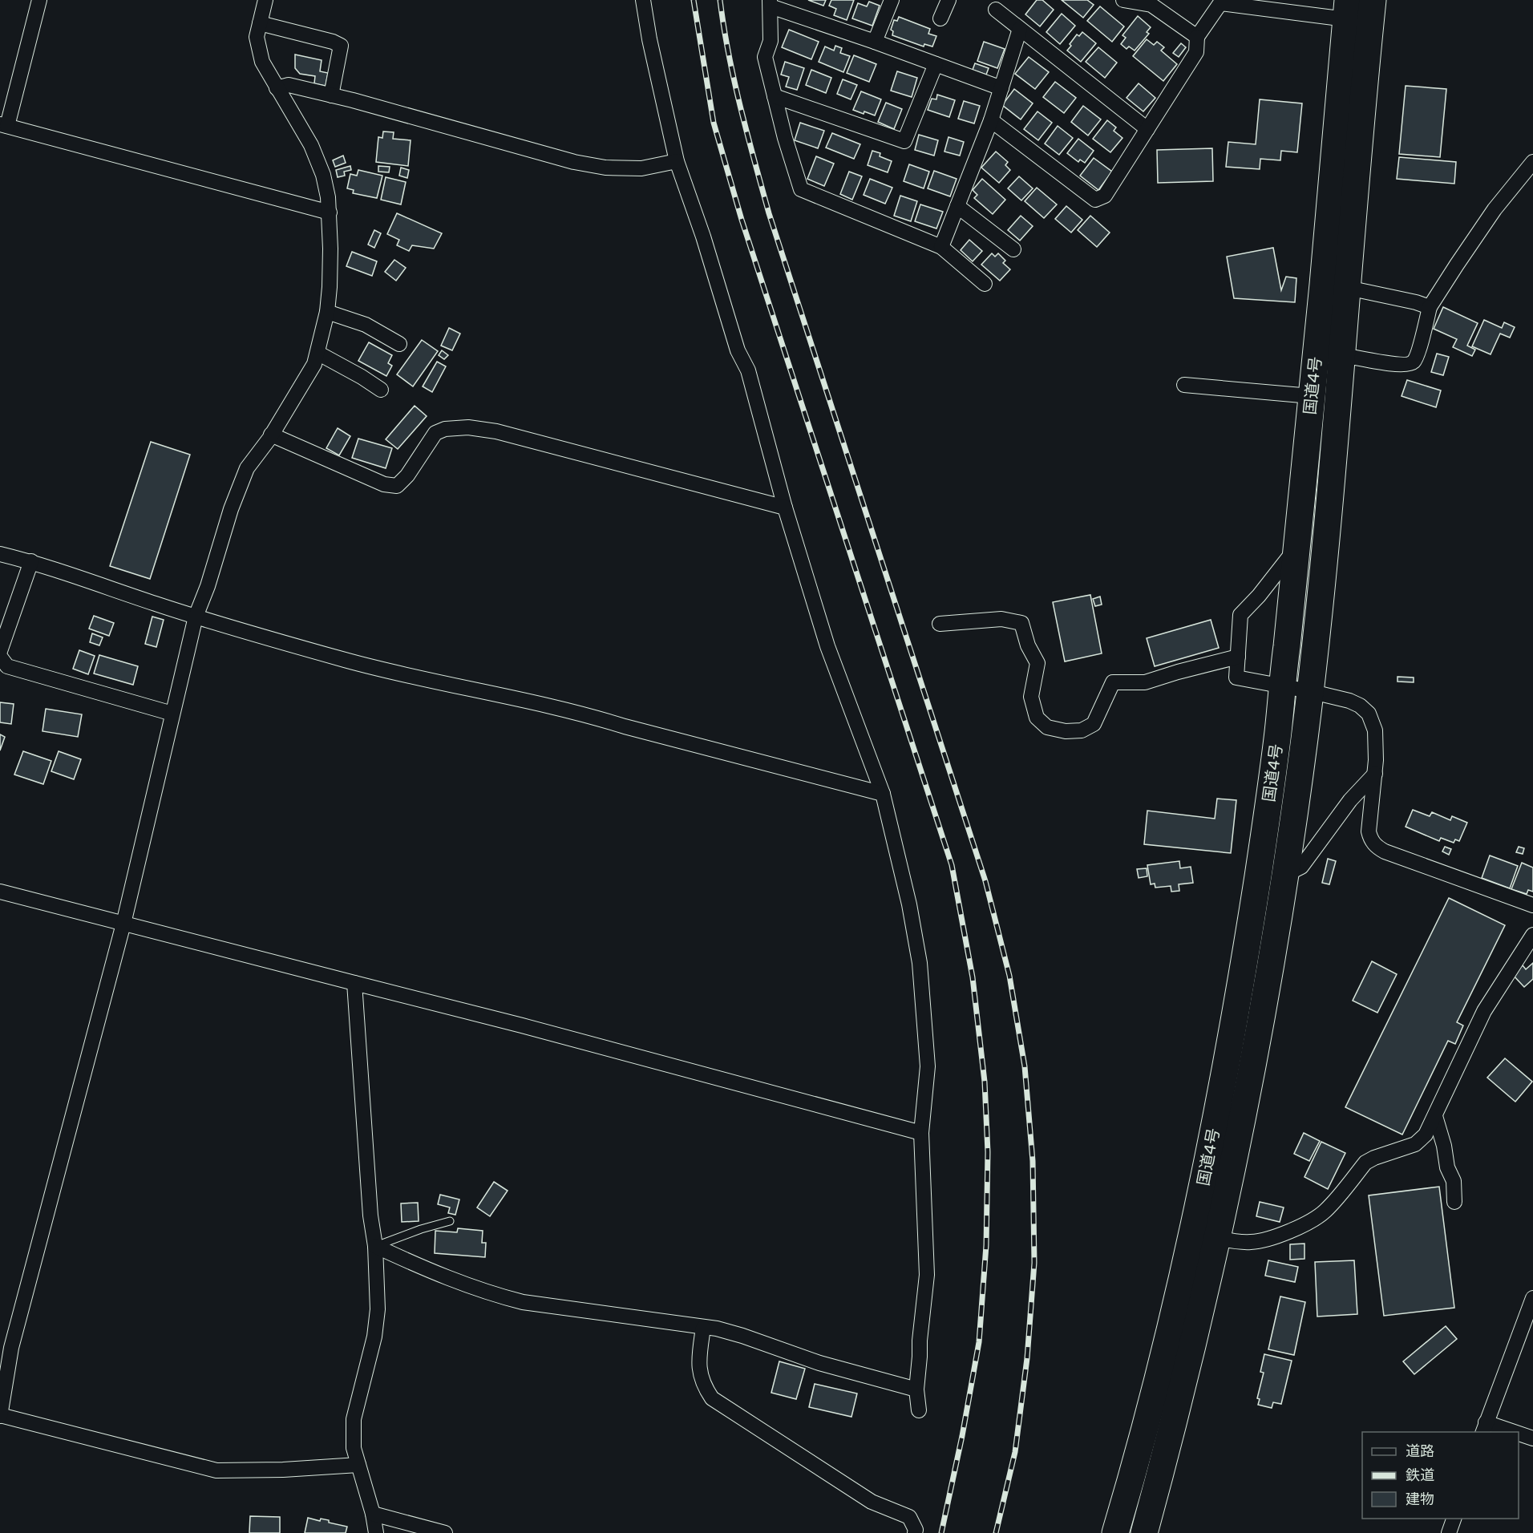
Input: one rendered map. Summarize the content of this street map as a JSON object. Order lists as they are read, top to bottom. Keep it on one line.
{"streets":{"highway":["国道4号"]},"legend":["道路","鉄道","建物"]}
